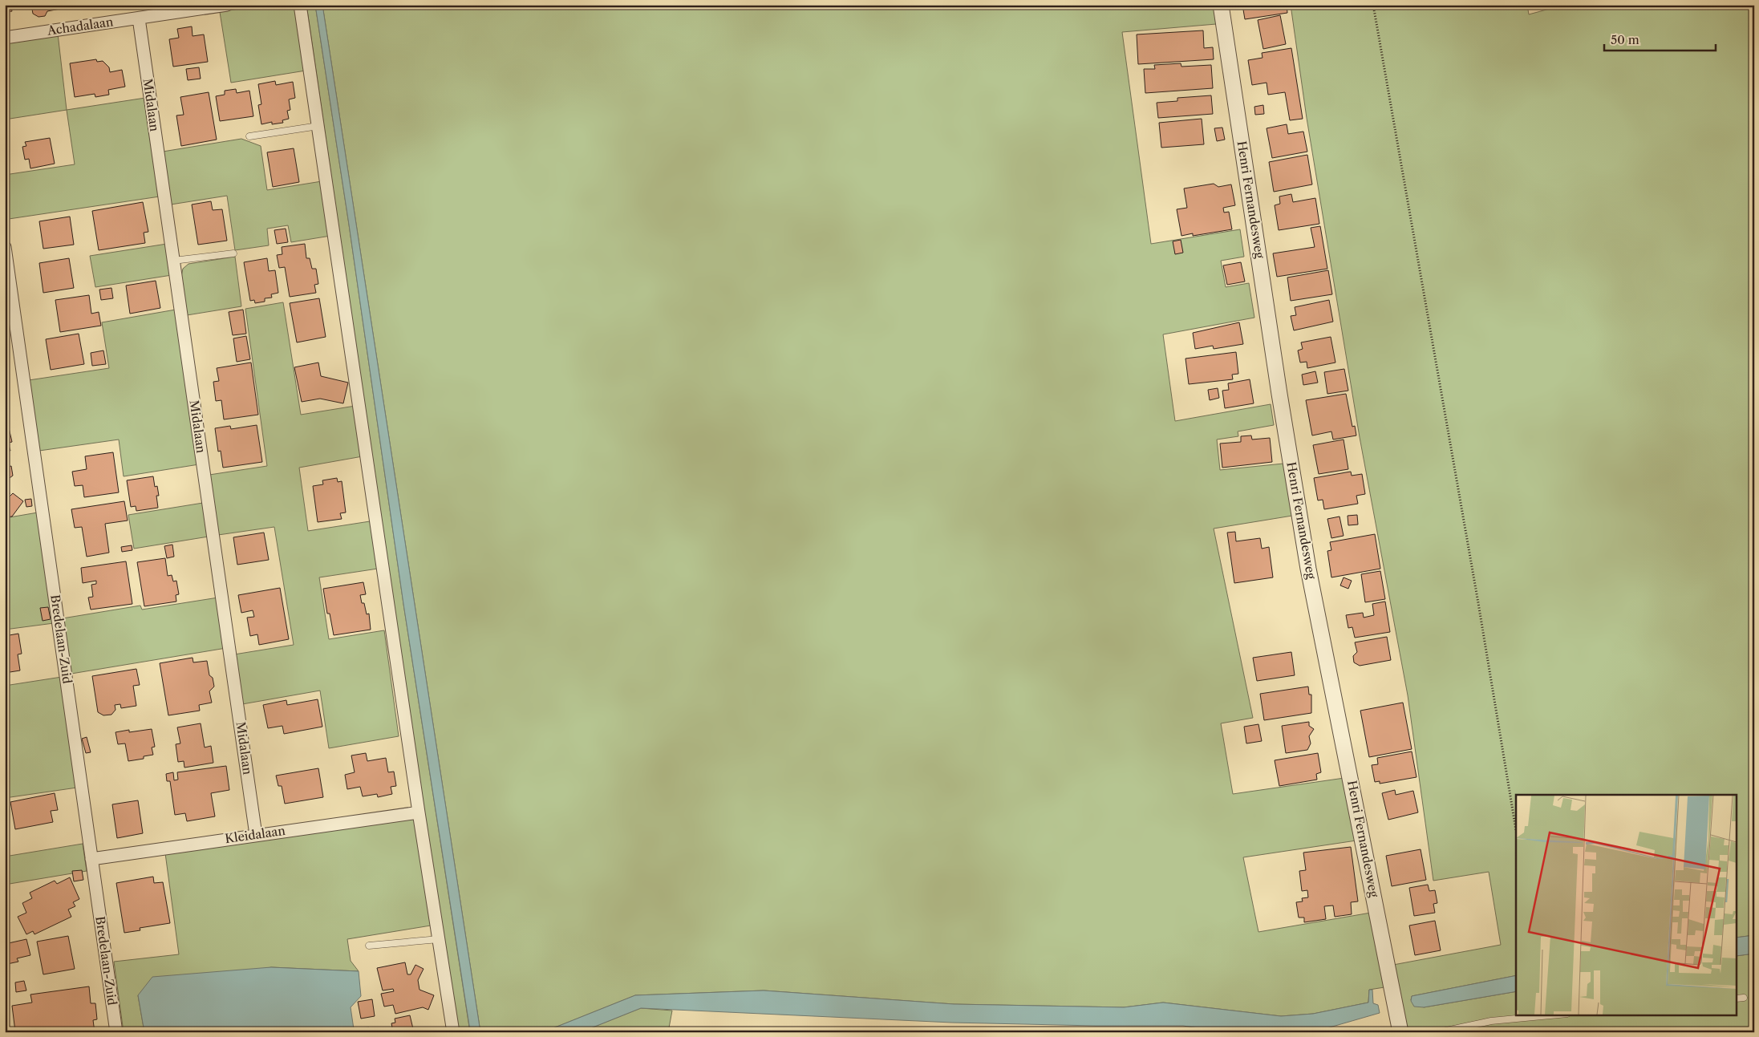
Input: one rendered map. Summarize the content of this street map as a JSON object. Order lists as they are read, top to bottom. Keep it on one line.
{"streets":{"street":["Achadalaan","Midalaan","Henri Fernandesweg","Bredelaan-Zuid","Kleidalaan"]},"crossings":[["Achadalaan","Midalaan"],["Midalaan","Kleidalaan"],["Bredelaan-Zuid","Kleidalaan"]],"scale_bar":"50 m"}
